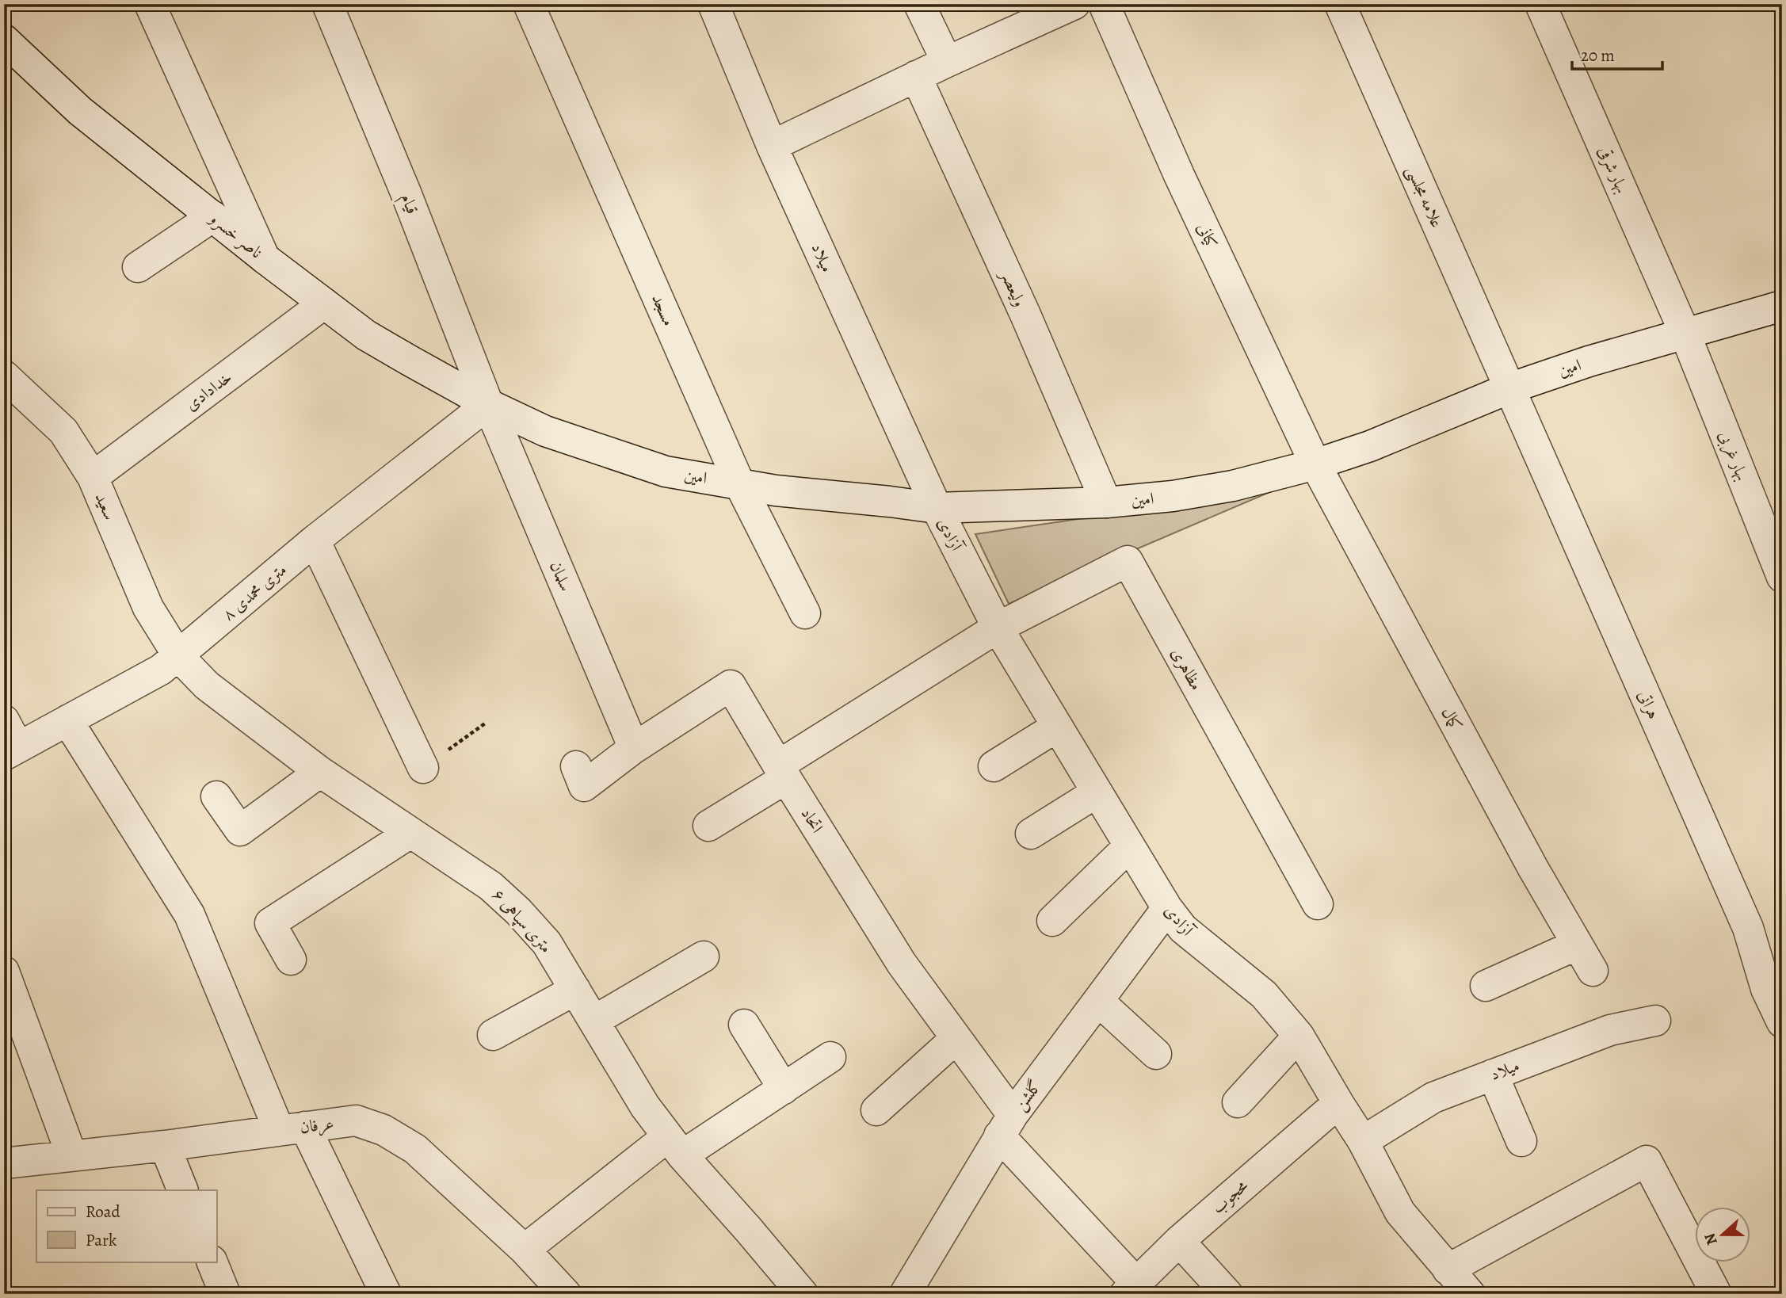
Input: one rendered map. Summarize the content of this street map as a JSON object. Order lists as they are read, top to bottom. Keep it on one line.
{"streets":{"street":["بهار شرقی","علامه مجلسی","قیام","ناصر خسرو","کیانی","میلاد","ولیعصر","مسجد","امین","خدادادی","بهار غربی","سعید","آزادی","سلمان","۸ متری محمدی","مظاهری","هراتی","کمال","اتحاد","۶ متری سپاهی","گلشن","عرفان","محجوب"]},"crossings":[["بهار شرقی","امین"],["بهار شرقی","بهار غربی"],["علامه مجلسی","امین"],["علامه مجلسی","هراتی"],["قیام","ناصر خسرو"],["قیام","امین"],["قیام","سلمان"],["قیام","۸ متری محمدی"],["ناصر خسرو","امین"],["ناصر خسرو","خدادادی"],["ناصر خسرو","سلمان"],["ناصر خسرو","۸ متری محمدی"],["کیانی","امین"],["کیانی","کمال"],["میلاد","امین"],["میلاد","آزادی"],["ولیعصر","امین"],["مسجد","امین"],["امین","بهار غربی"],["امین","آزادی"],["امین","سلمان"],["امین","۸ متری محمدی"],["امین","هراتی"],["امین","کمال"],["خدادادی","سعید"],["سعید","۸ متری محمدی"],["سعید","۶ متری سپاهی"],["آزادی","مظاهری"],["آزادی","گلشن"],["آزادی","محجوب"],["سلمان","۸ متری محمدی"],["سلمان","اتحاد"],["۸ متری محمدی","۶ متری سپاهی"],["اتحاد","گلشن"],["اتحاد","محجوب"]],"legend":["Road","Park"],"scale_bar":"20 m","north":"left"}
